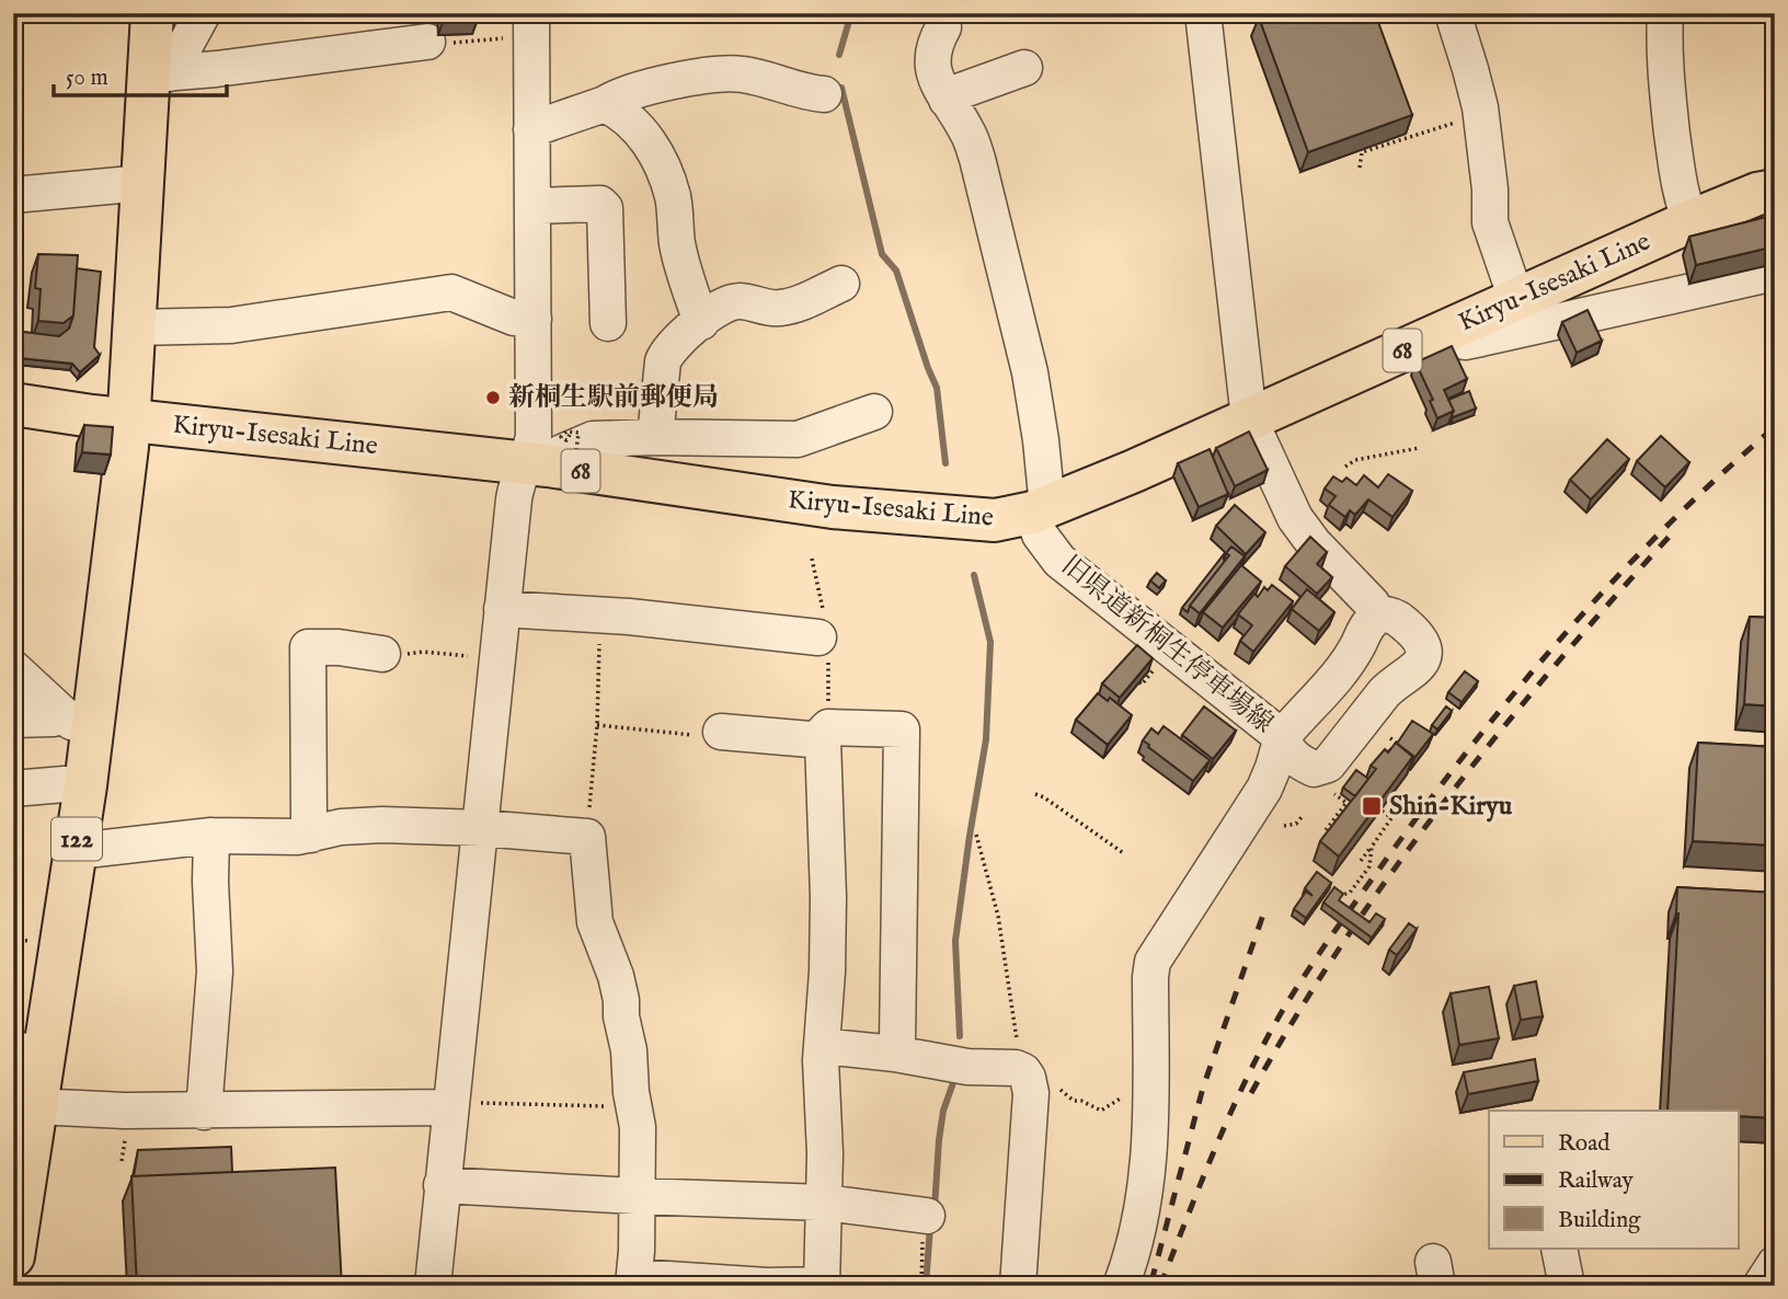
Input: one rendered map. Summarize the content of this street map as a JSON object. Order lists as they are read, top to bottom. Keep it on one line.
{"streets":{"main road":["Kiryu-Isesaki Line","68","122"],"street":["旧県道新桐生停車場線"]},"crossings":[["Kiryu-Isesaki Line","68"],["Kiryu-Isesaki Line","旧県道新桐生停車場線"],["Kiryu-Isesaki Line","122"],["68","122"]],"places":{"other":["新桐生駅前郵便局"],"transit":["Shin-Kiryu"]},"legend":["Road","Railway","Building"],"scale_bar":"50 m"}
